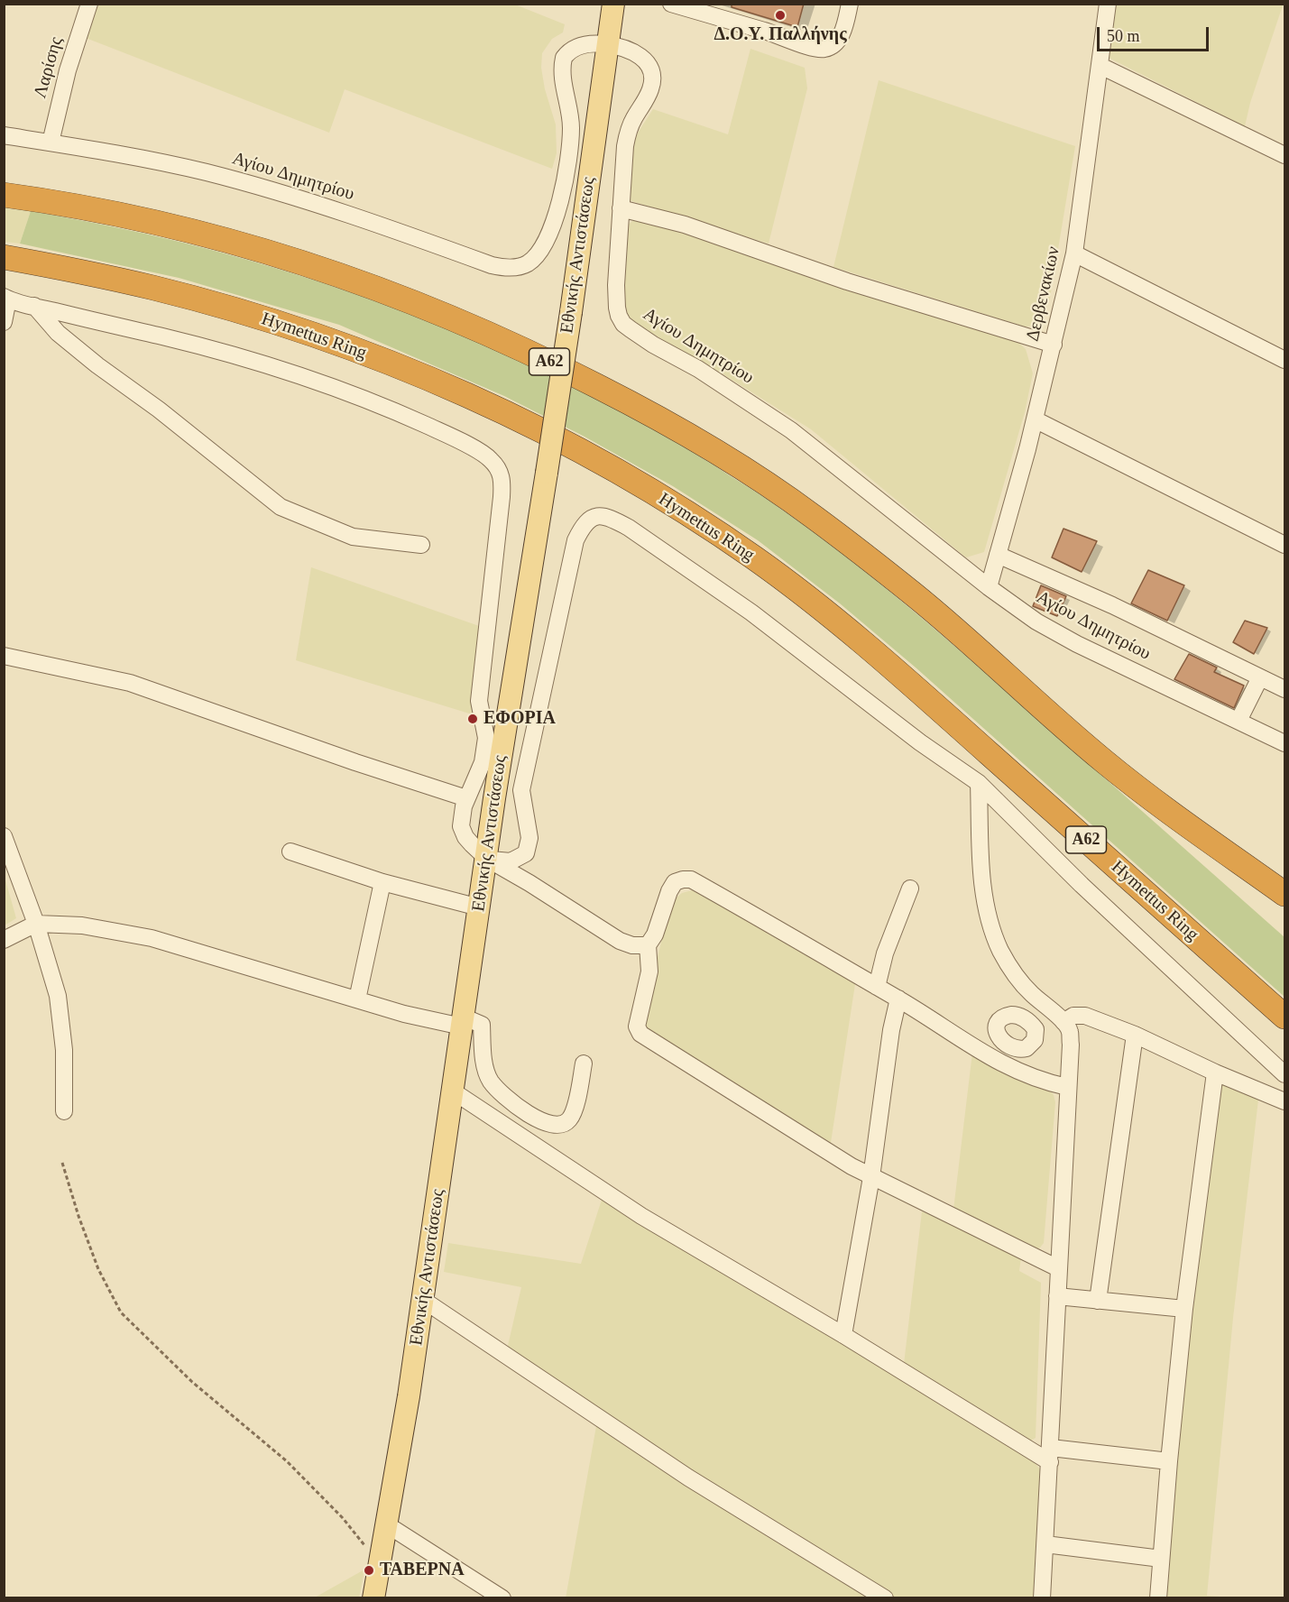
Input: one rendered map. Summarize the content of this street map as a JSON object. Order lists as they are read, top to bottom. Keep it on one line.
{"streets":{"highway":["Hymettus Ring","Α62"],"main road":["Εθνικής Αντιστάσεως"],"street":["Λαρίσης","Αγίου Δημητρίου","Δερβενακίων"]},"crossings":[["Λαρίσης","Αγίου Δημητρίου"],["Αγίου Δημητρίου","Εθνικής Αντιστάσεως"],["Αγίου Δημητρίου","Δερβενακίων"]],"places":["Δ.Ο.Υ. Παλλήνης","ΕΦΟΡΙΑ","ΤΑΒΕΡΝΑ"],"scale_bar":"50 m"}
